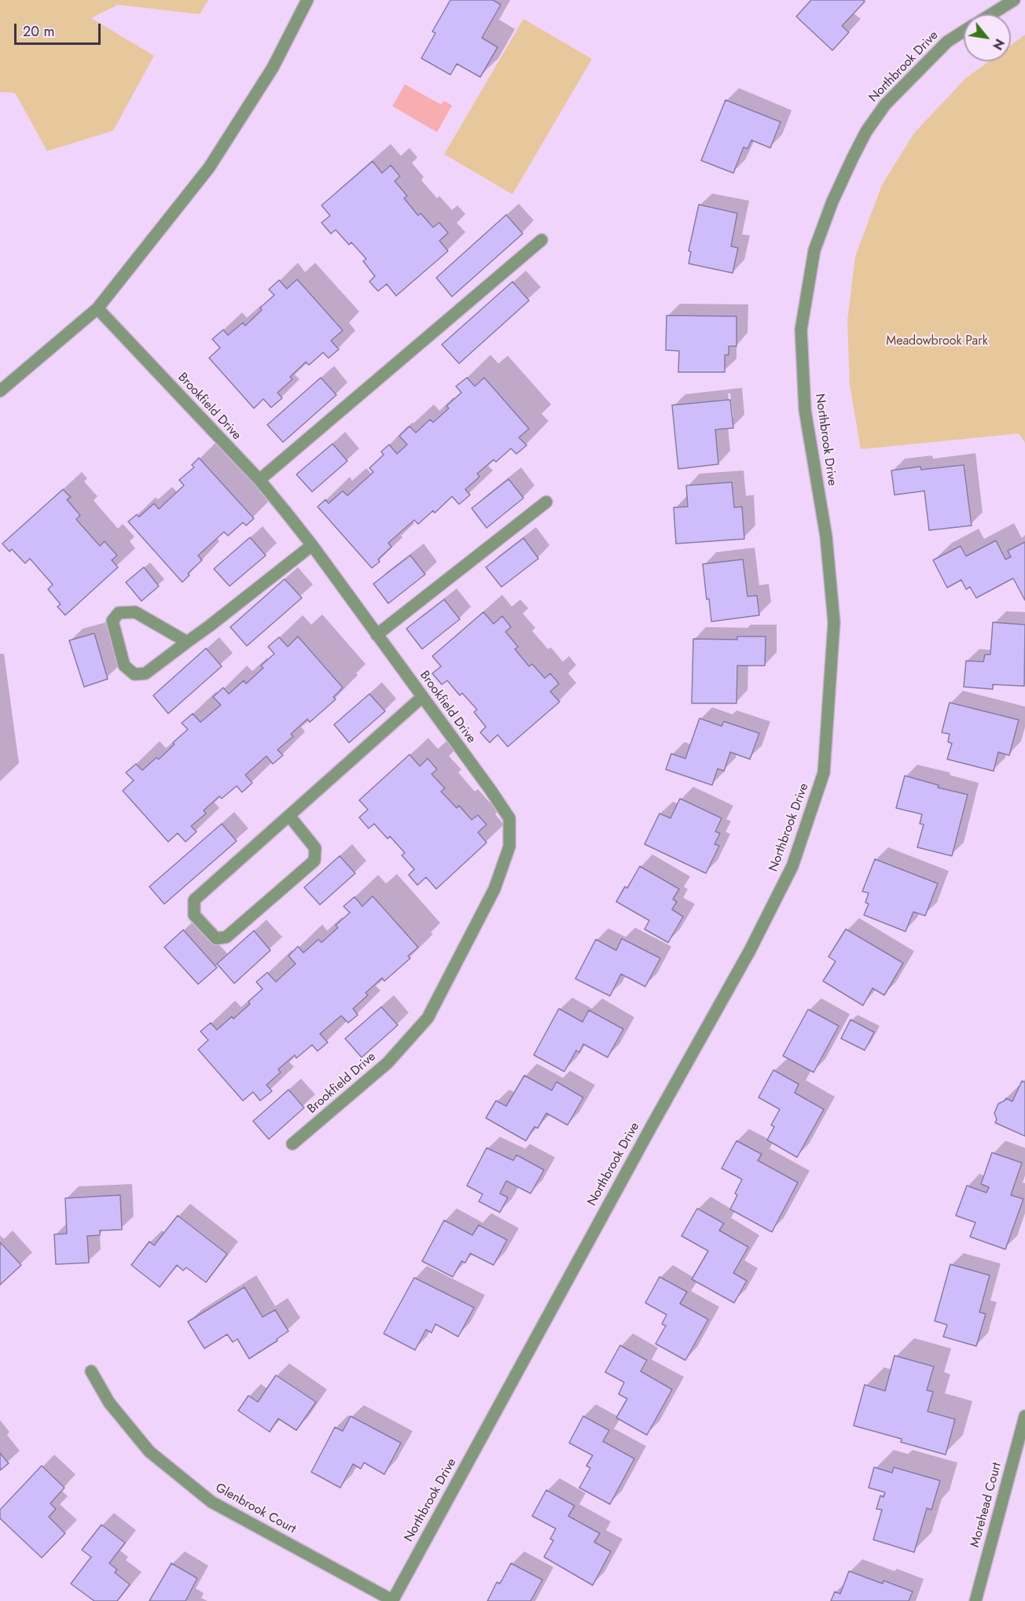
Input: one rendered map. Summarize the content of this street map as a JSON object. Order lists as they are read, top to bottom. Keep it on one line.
{"streets":{"street":["Northbrook Drive","Brookfield Drive","Morehead Court","Glenbrook Court"]},"crossings":[["Northbrook Drive","Glenbrook Court"]],"parks":["Meadowbrook Park"],"scale_bar":"20 m","north":"bottom right"}
